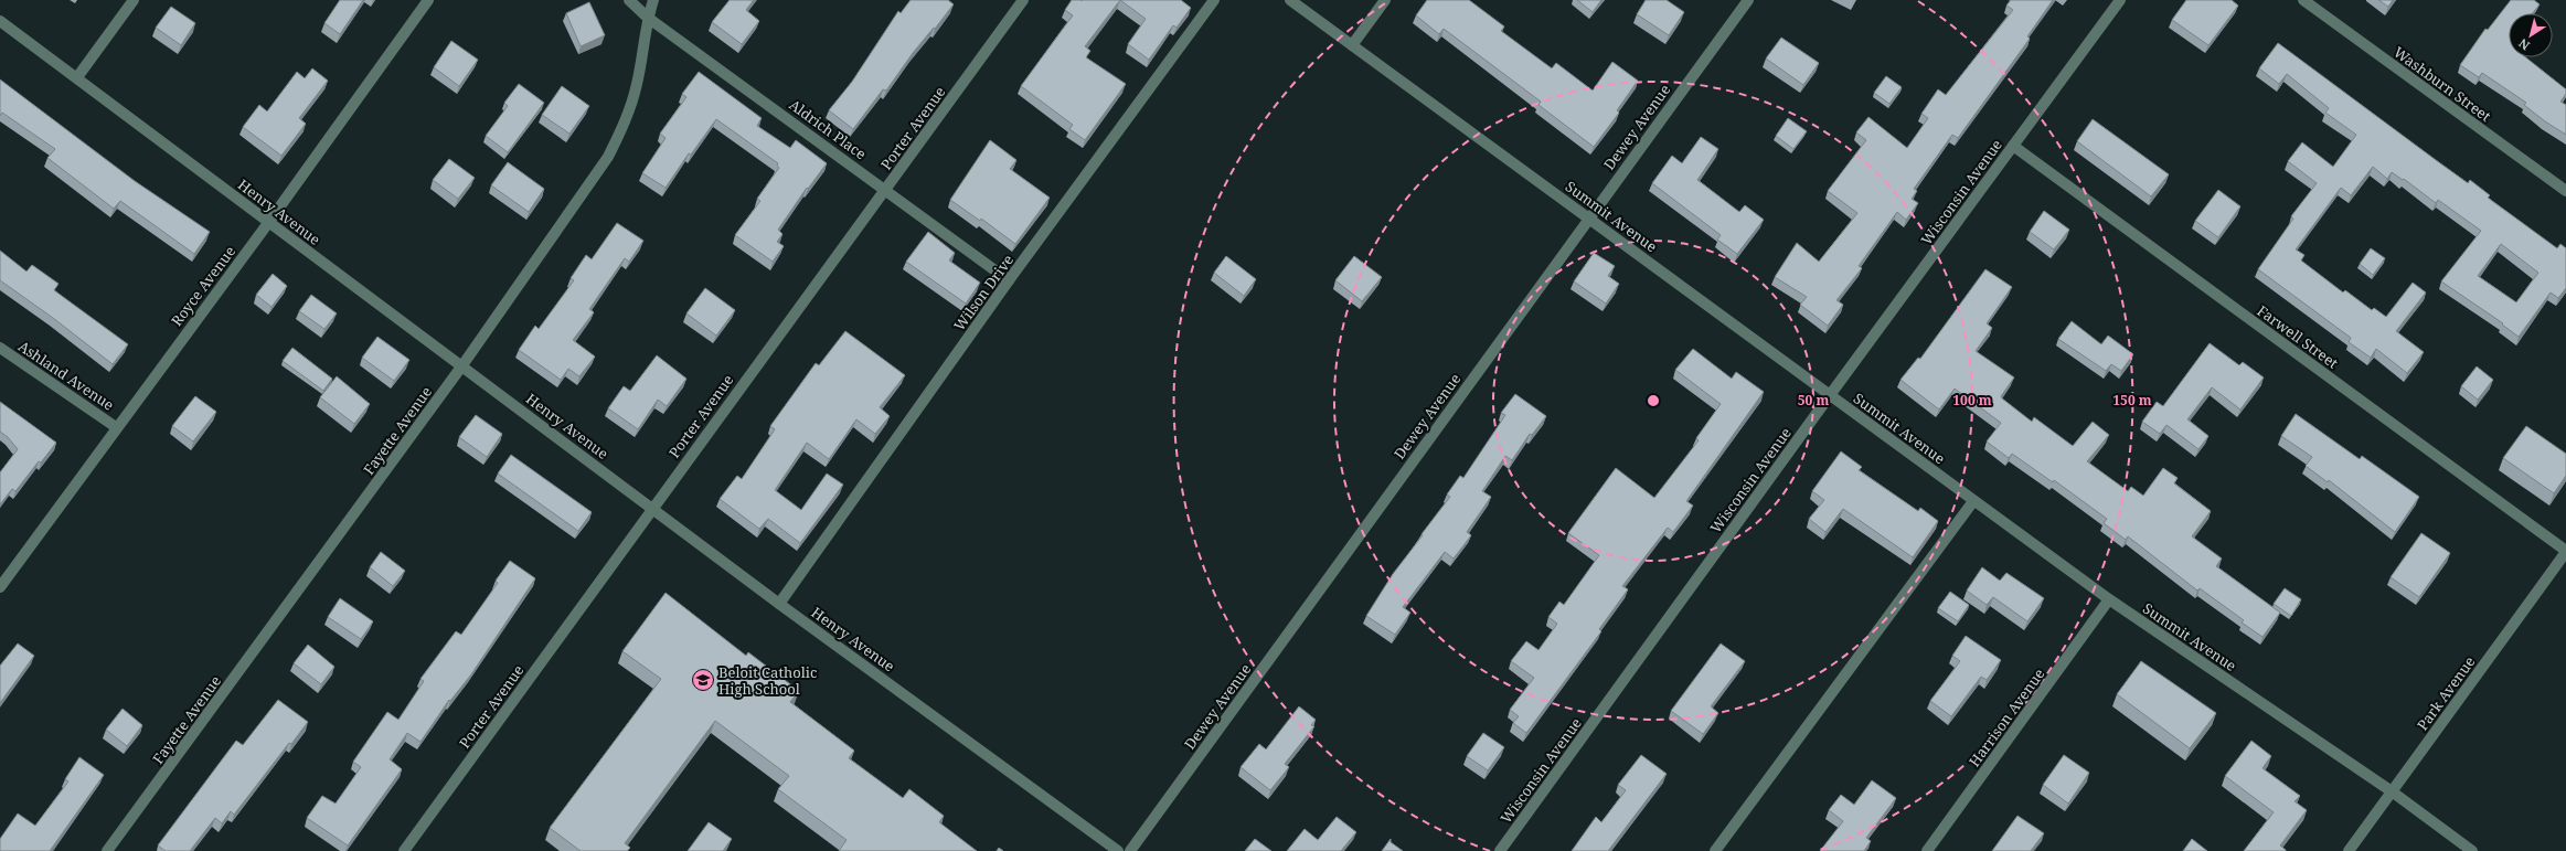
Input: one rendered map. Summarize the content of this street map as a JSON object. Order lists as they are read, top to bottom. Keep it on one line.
{"streets":{"street":["Washburn Street","Dewey Avenue","Porter Avenue","Aldrich Place","Wisconsin Avenue","Henry Avenue","Summit Avenue","Royce Avenue","Wilson Drive","Farwell Street","Ashland Avenue","Fayette Avenue","Park Avenue","Harrison Avenue"]},"crossings":[["Dewey Avenue","Summit Avenue"],["Porter Avenue","Aldrich Place"],["Porter Avenue","Henry Avenue"],["Aldrich Place","Wilson Drive"],["Aldrich Place","Fayette Avenue"],["Wisconsin Avenue","Summit Avenue"],["Wisconsin Avenue","Farwell Street"],["Henry Avenue","Royce Avenue"],["Henry Avenue","Wilson Drive"],["Henry Avenue","Fayette Avenue"],["Summit Avenue","Park Avenue"],["Summit Avenue","Harrison Avenue"],["Royce Avenue","Ashland Avenue"],["Farwell Street","Park Avenue"]],"places":{"school or university":["Beloit Catholic High School"]},"north":"bottom left","rings":["50 m","100 m","150 m"]}
